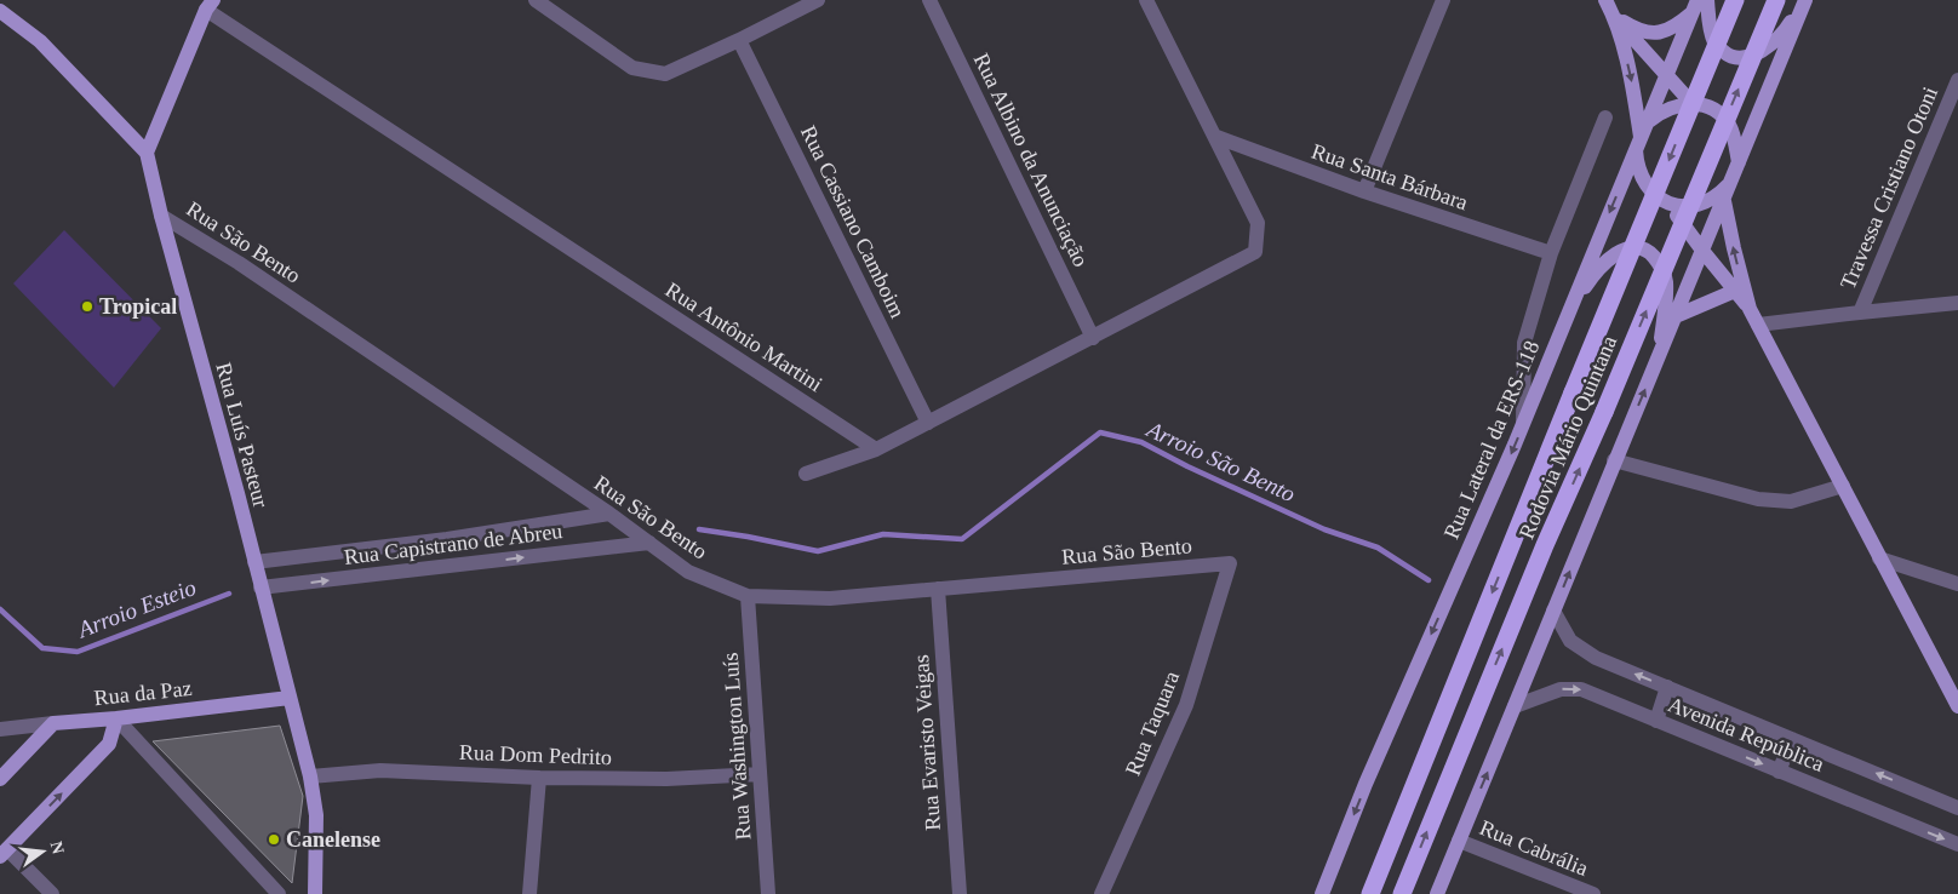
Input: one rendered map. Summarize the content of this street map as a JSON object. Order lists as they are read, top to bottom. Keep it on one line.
{"streets":{"highway":["Rodovia Mário Quintana"],"main road":["Rua Luís Pasteur","Rua Lateral da ERS-118","Rua da Paz"],"street":["Rua Albino da Anunciação","Rua Santa Bárbara","Travessa Cristiano Otoni","Rua Cassiano Camboim","Rua São Bento","Rua Antônio Martini","Rua Capistrano de Abreu","Rua Taquara","Avenida República","Rua Evaristo Veigas","Rua Washington Luís","Rua Dom Pedrito","Rua Cabrália"]},"crossings":[["Rua São Bento","Rua Luís Pasteur"],["Rua São Bento","Rua Capistrano de Abreu"],["Rua São Bento","Rua Taquara"],["Rua São Bento","Rua Evaristo Veigas"],["Rua São Bento","Rua Washington Luís"],["Rua Luís Pasteur","Rua Capistrano de Abreu"],["Rua Luís Pasteur","Rua da Paz"],["Rua Luís Pasteur","Rua Dom Pedrito"],["Rua Washington Luís","Rua Dom Pedrito"]],"water":["Arroio São Bento","Arroio Esteio"],"places":["Tropical","Canelense"],"north":"right"}
